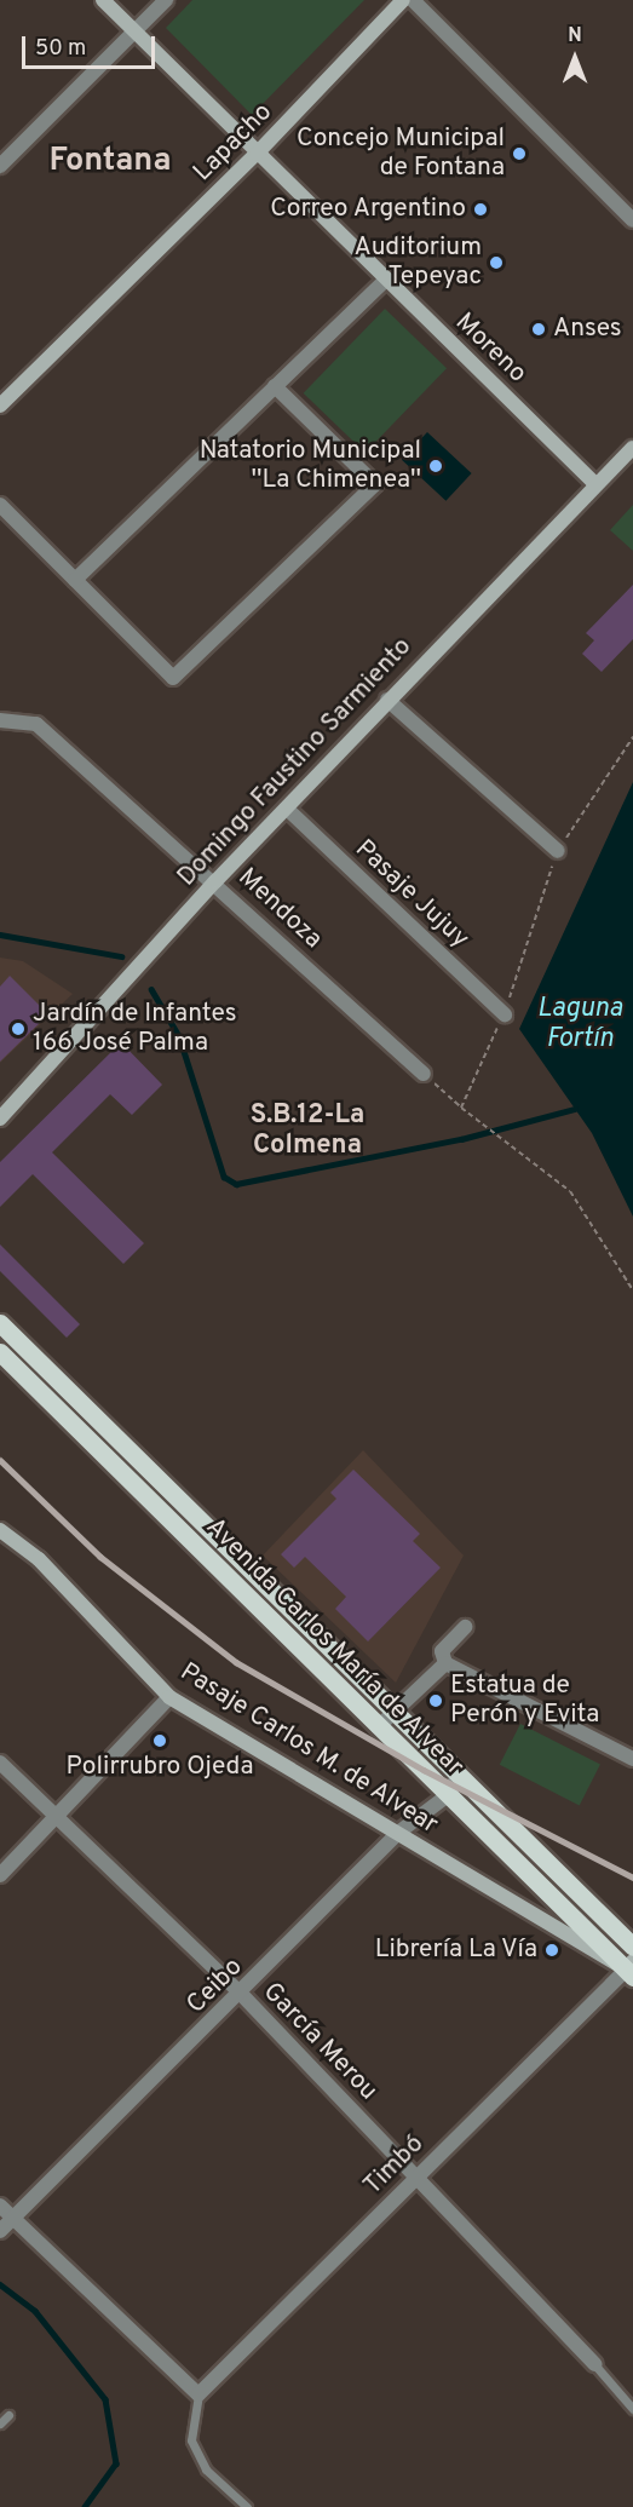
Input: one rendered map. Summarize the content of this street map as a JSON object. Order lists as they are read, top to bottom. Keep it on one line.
{"streets":{"main road":["Avenida Carlos María de Alvear"],"street":["Lapacho","Moreno","Domingo Faustino Sarmiento","Pasaje Jujuy","Mendoza","Pasaje Carlos M. de Alvear","Ceibo","García Merou","Timbó"]},"crossings":[["Lapacho","Moreno"],["Moreno","Domingo Faustino Sarmiento"],["Domingo Faustino Sarmiento","Pasaje Jujuy"],["Domingo Faustino Sarmiento","Mendoza"],["Avenida Carlos María de Alvear","Pasaje Carlos M. de Alvear"],["Avenida Carlos María de Alvear","Ceibo"],["Avenida Carlos María de Alvear","Timbó"],["Pasaje Carlos M. de Alvear","Ceibo"],["Pasaje Carlos M. de Alvear","Timbó"],["Ceibo","García Merou"],["García Merou","Timbó"]],"districts":["Fontana","S.B.12-La Colmena"],"water":["Laguna Fortín"],"places":["Concejo Municipal de Fontana","Correo Argentino","Auditorium Tepeyac","Anses","Natatorio Municipal ''La Chimenea''","Jardín de Infantes 166 José Palma","Estatua de Perón y Evita","Polirrubro Ojeda","Librería La Vía"],"scale_bar":"50 m","north":"top"}
